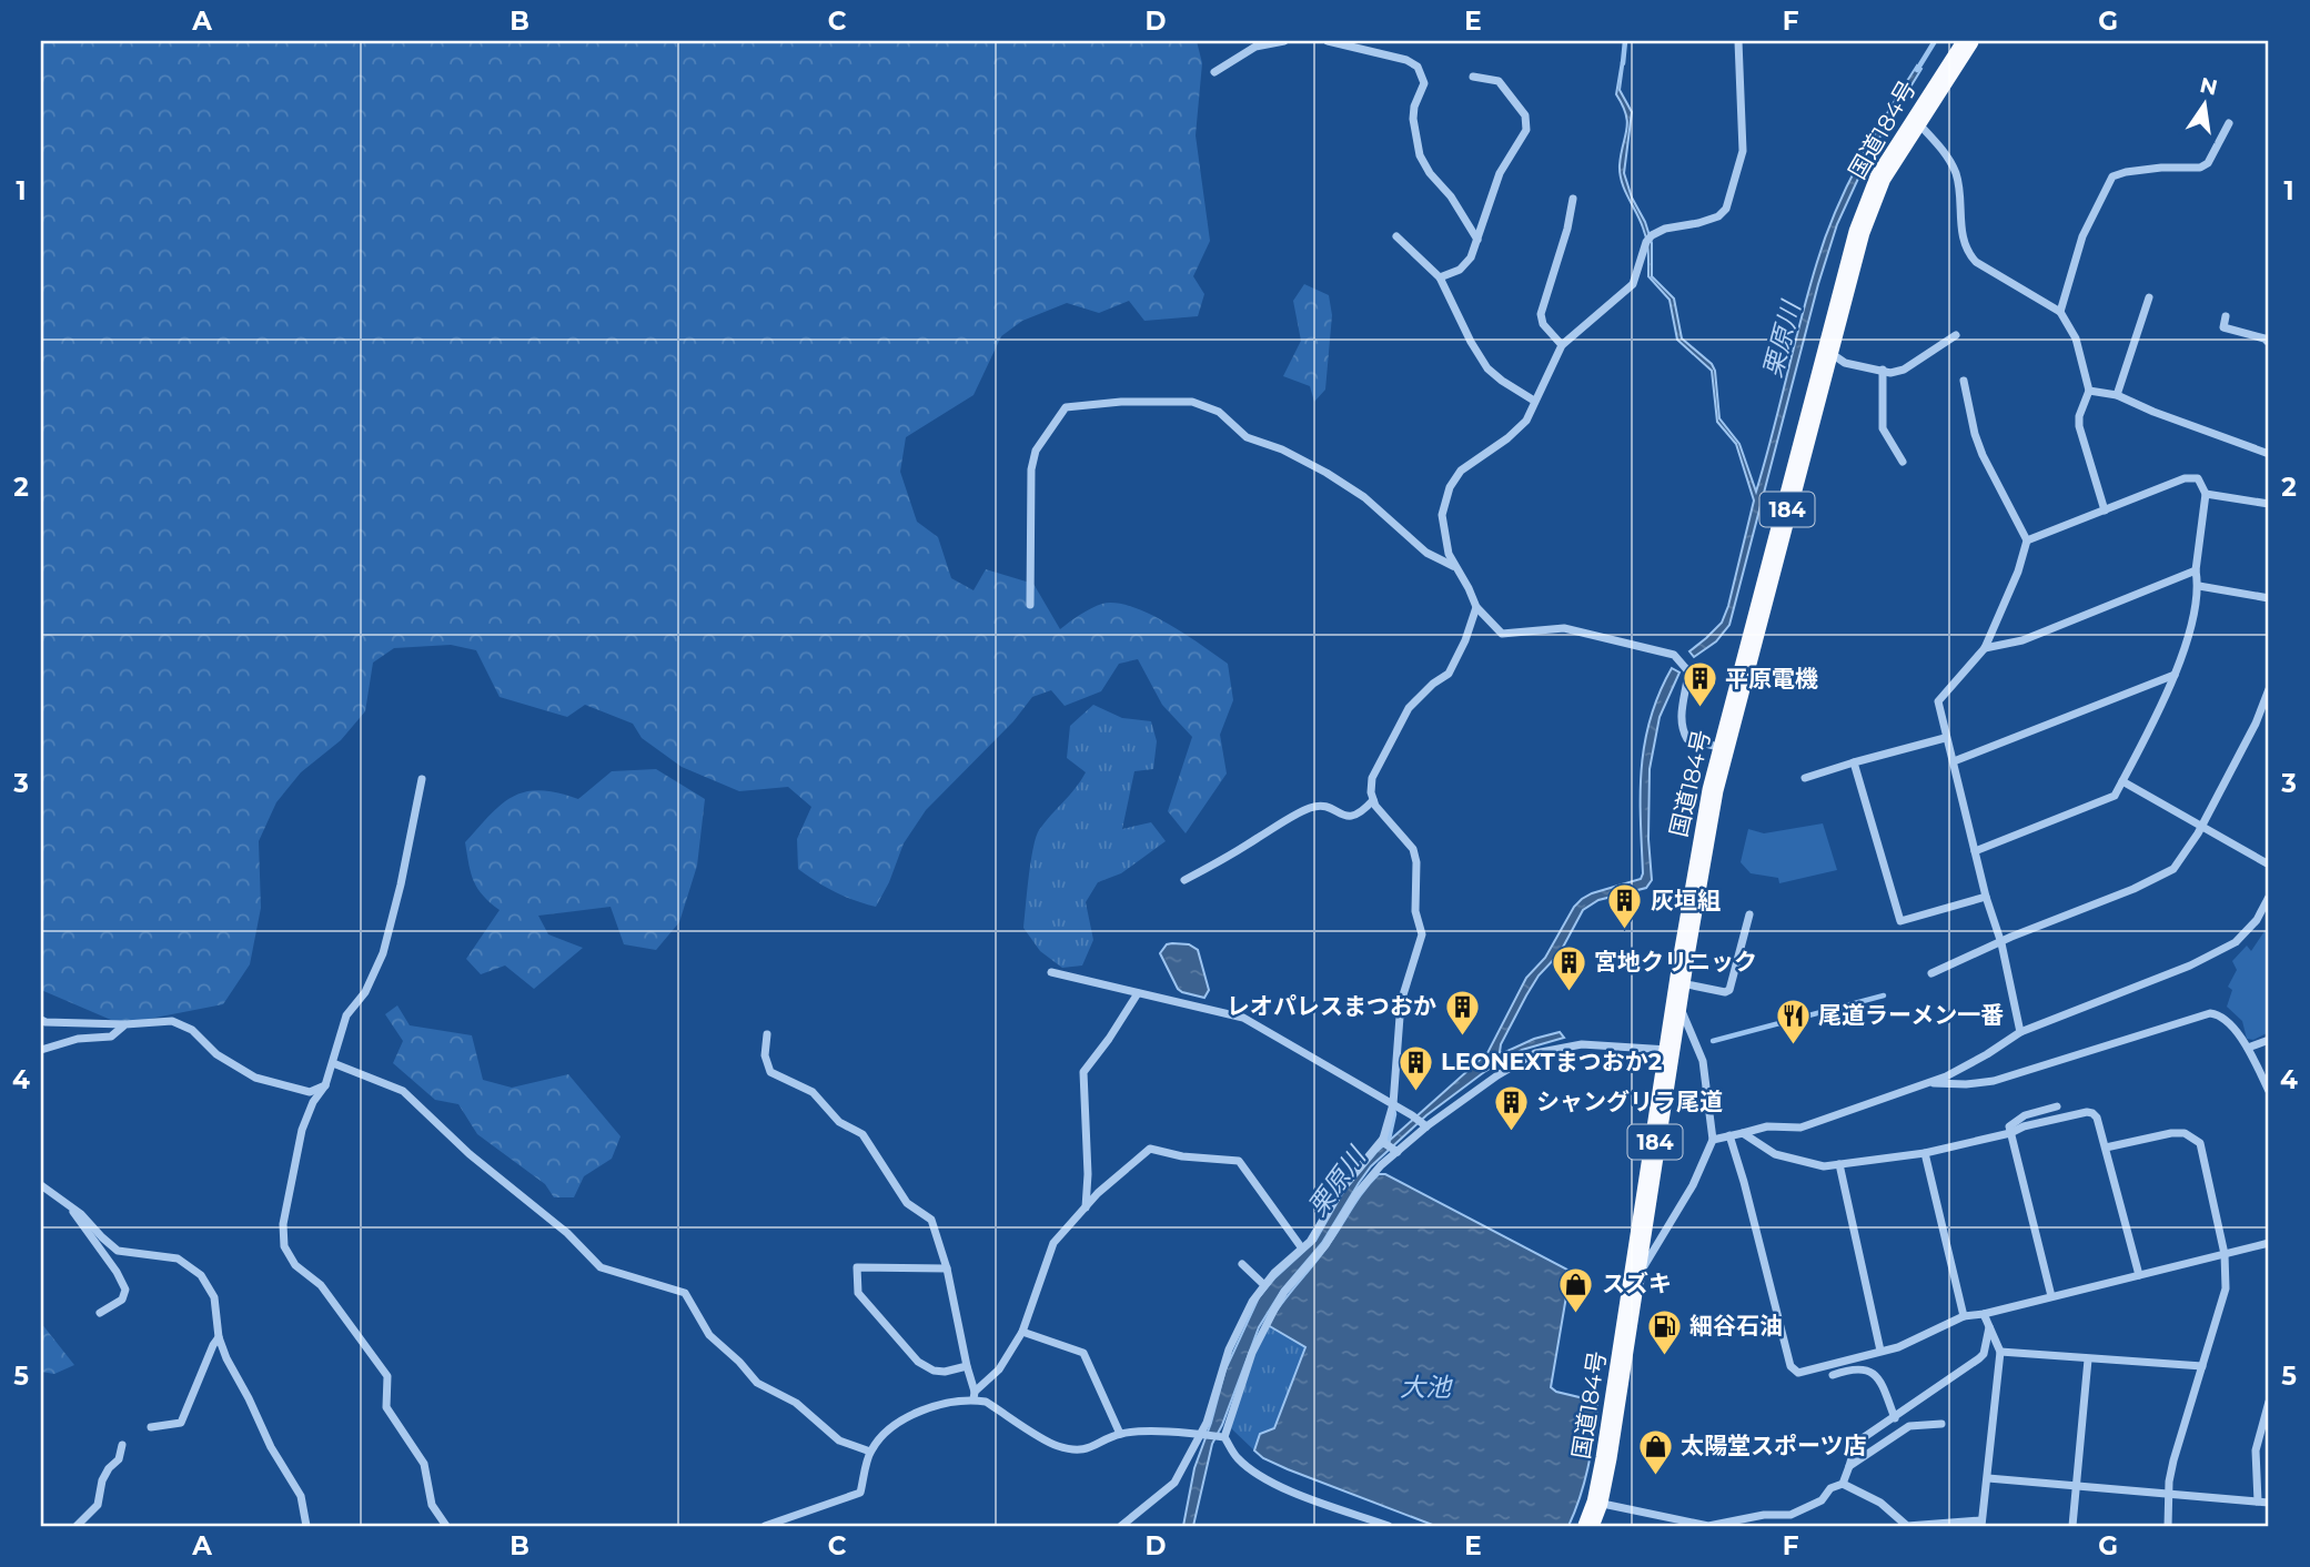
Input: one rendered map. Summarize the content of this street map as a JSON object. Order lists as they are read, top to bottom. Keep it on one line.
{"streets":{"highway":["国道184号","184"]},"water":["栗原川","大池"],"places":{"building":["平原電機","灰垣組","宮地クリニック","レオパレスまつおか","LEONEXTまつおか2","シャングリラ尾道"],"restaurant":["尾道ラーメン一番"],"shop":["スズキ","太陽堂スポーツ店"],"fuel station":["細谷石油"]},"north":"top","grid":{"columns":["A","B","C","D","E","F","G"],"rows":["1","2","3","4","5"]}}
